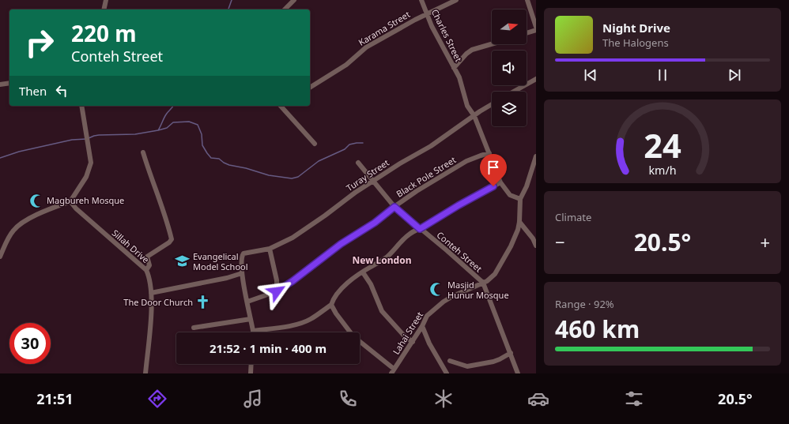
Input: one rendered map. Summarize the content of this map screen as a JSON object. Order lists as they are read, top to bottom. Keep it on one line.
{"streets":{"street":["Karama Street","Charles Street","Turay Street","Black Pole Street","Sillah Drive","Conteh Street","Lahai Street"]},"crossings":[["Karama Street","Charles Street"],["Charles Street","Turay Street"],["Charles Street","Black Pole Street"],["Charles Street","Lahai Street"],["Turay Street","Conteh Street"],["Black Pole Street","Conteh Street"],["Conteh Street","Lahai Street"]],"districts":["New London"],"places":{"mosque":["Magbureh Mosque","Masjid Hunur Mosque"],"school or university":["Evangelical Model School"],"church":["The Door Church"]},"north":"right","page":{"turn":["220 m","Conteh Street"],"song":["Night Drive","The Halogens"],"then":"Then","tile":["Climate",["Range · 92%","460 km"]],"heat":["−","20.5°","+"],"limit":"30","trip":"21:52 · 1 min · 400 m","tabs":["21:51","20.5°"],"gauge":["24","km/h"]}}
